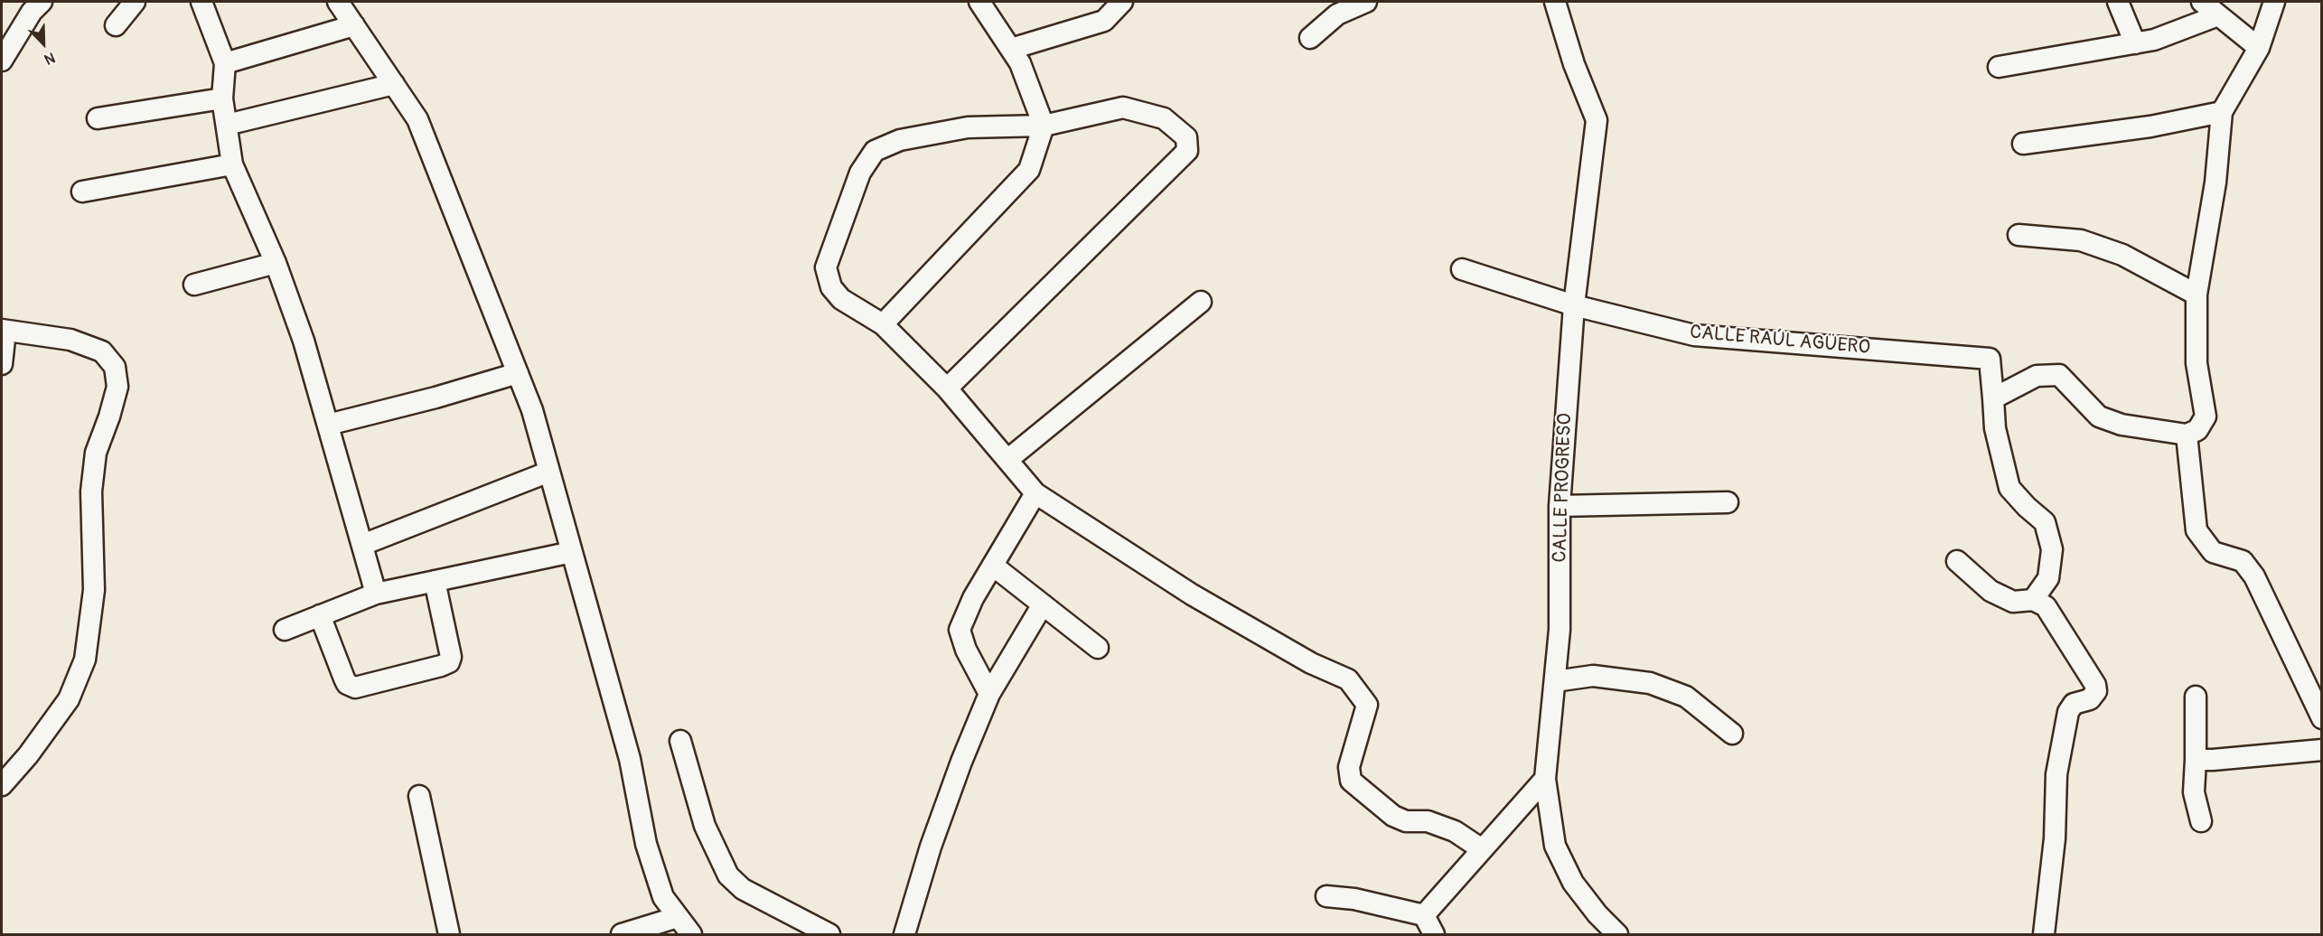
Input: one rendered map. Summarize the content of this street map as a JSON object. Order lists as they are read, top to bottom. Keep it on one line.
{"streets":{"street":["CALLE RAÚL AGÜERO","CALLE PROGRESO"]},"crossings":[["CALLE RAÚL AGÜERO","CALLE PROGRESO"]],"north":"bottom right"}
